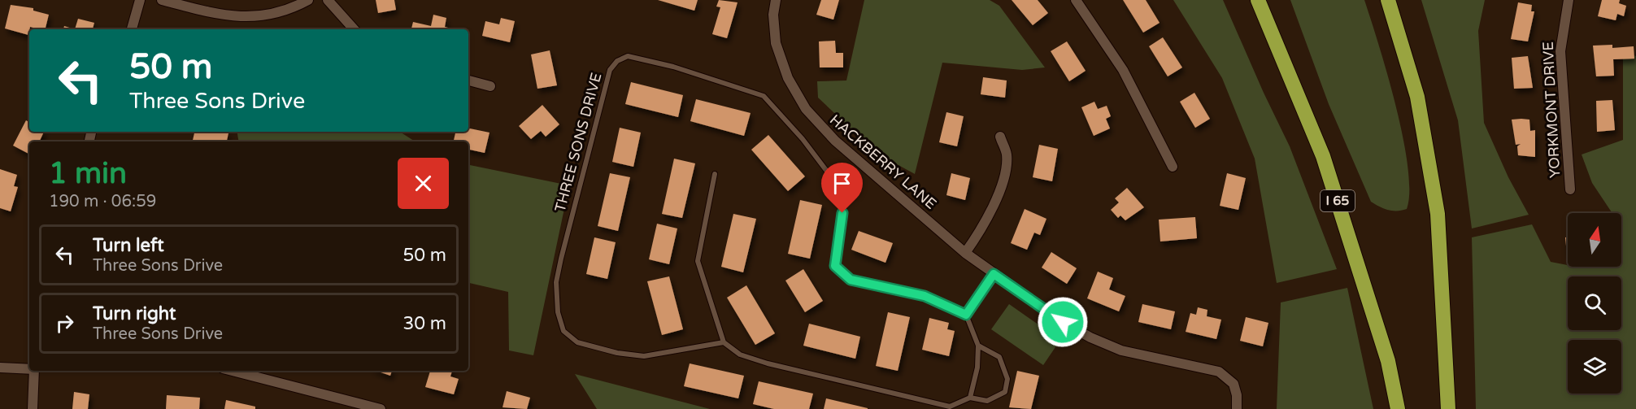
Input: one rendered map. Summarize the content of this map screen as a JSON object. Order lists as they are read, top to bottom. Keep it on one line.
{"streets":{"highway":["I 65"],"street":["YORKMONT DRIVE","HACKBERRY LANE"],"lane":["THREE SONS DRIVE"]},"north":"top","page":{"turn":["50 m","Three Sons Drive"],"heading":["1 min","190 m · 06:59"],"list":[{"name":"Turn left","note":"Three Sons Drive","value":"50 m"},{"name":"Turn right","note":"Three Sons Drive","value":"30 m"}]}}
